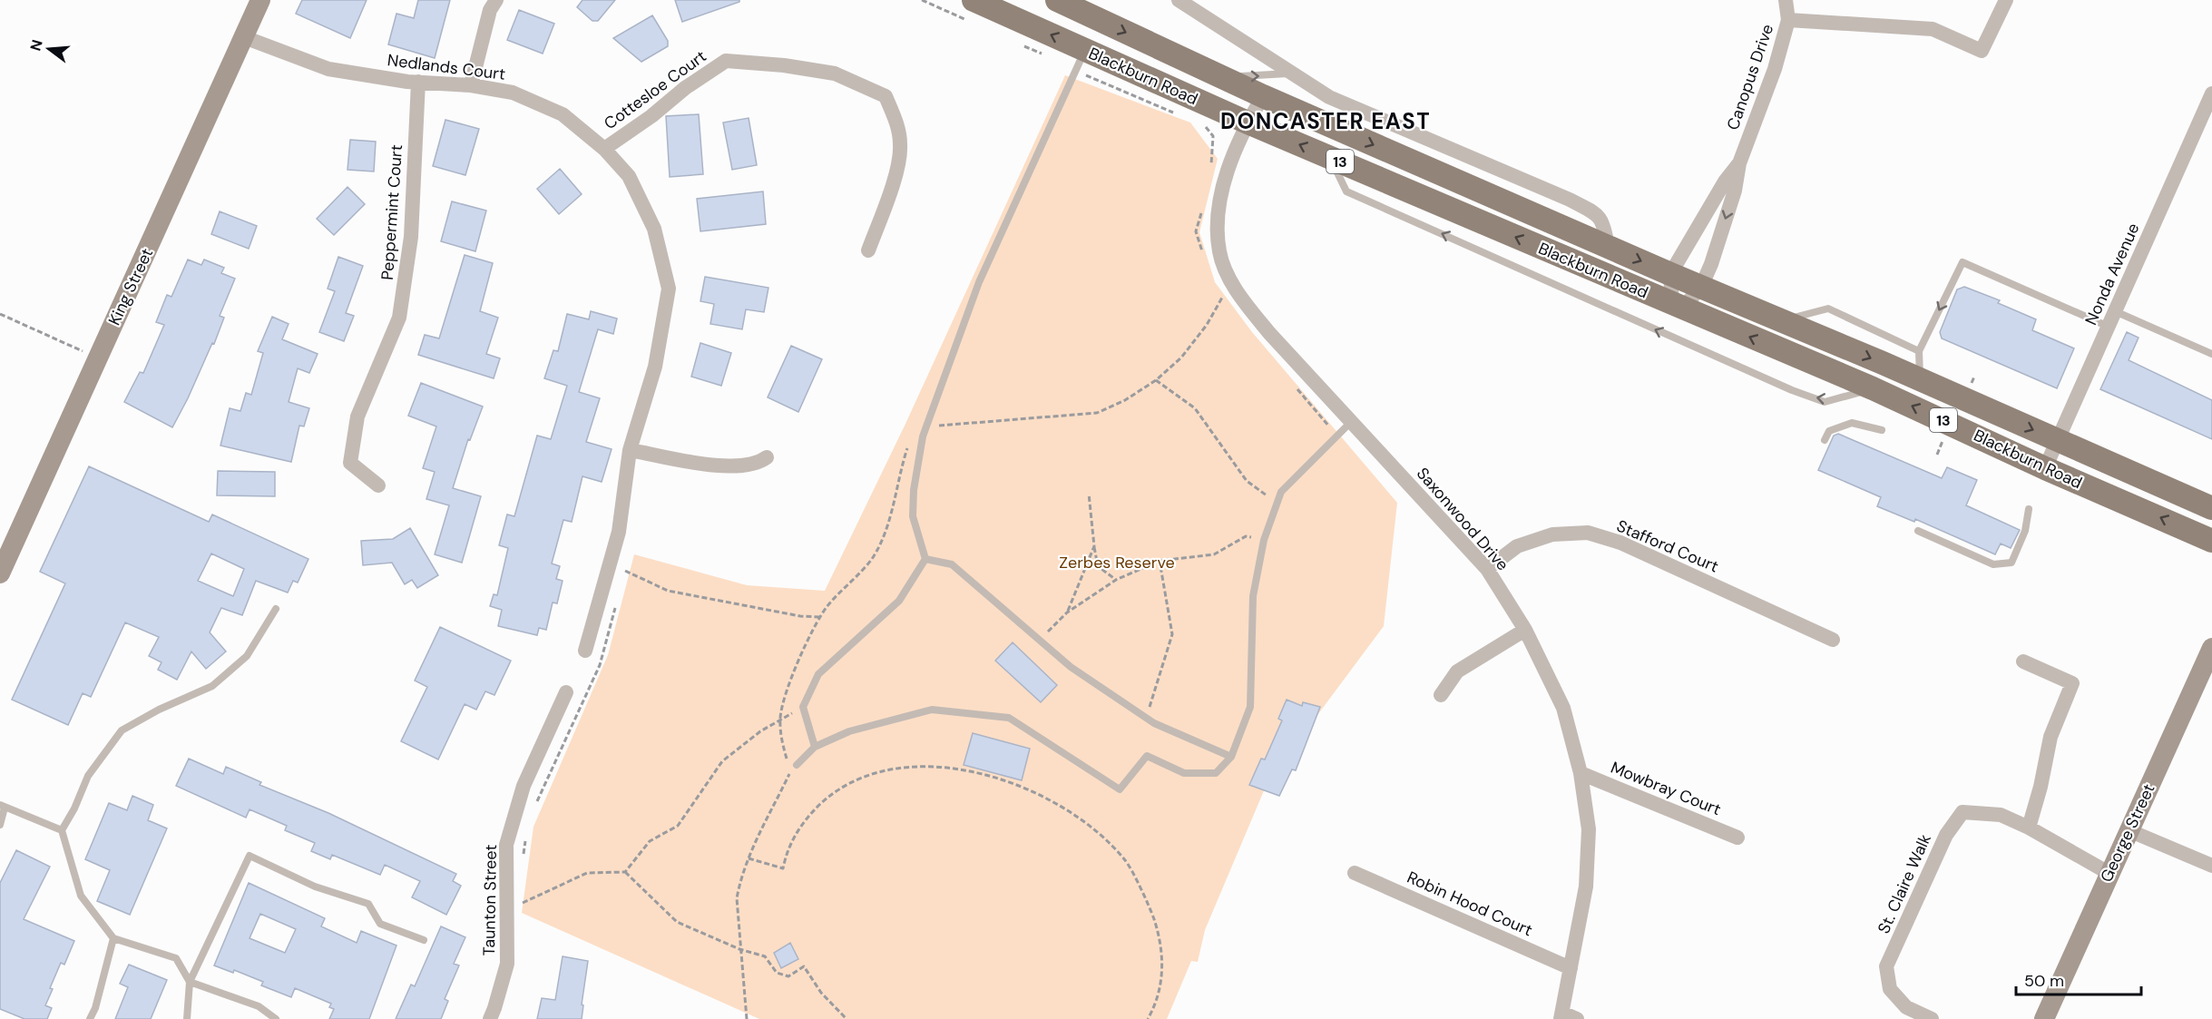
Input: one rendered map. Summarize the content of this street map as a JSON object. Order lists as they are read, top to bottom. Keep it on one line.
{"streets":{"main road":["Blackburn Road","13","King Street","George Street"],"street":["Nedlands Court","Canopus Drive","Cottesloe Court","Peppermint Court","Nonda Avenue","Saxonwood Drive","Stafford Court","Mowbray Court","St. Claire Walk","Taunton Street","Robin Hood Court"]},"crossings":[["Nedlands Court","Cottesloe Court"],["Nedlands Court","Peppermint Court"],["Nedlands Court","King Street"],["Blackburn Road","Canopus Drive"],["Blackburn Road","Nonda Avenue"],["Blackburn Road","Saxonwood Drive"],["Saxonwood Drive","Stafford Court"],["Saxonwood Drive","Mowbray Court"],["Saxonwood Drive","Robin Hood Court"],["George Street","St. Claire Walk"]],"districts":["DONCASTER EAST"],"parks":["Zerbes Reserve"],"scale_bar":"50 m","north":"left"}
